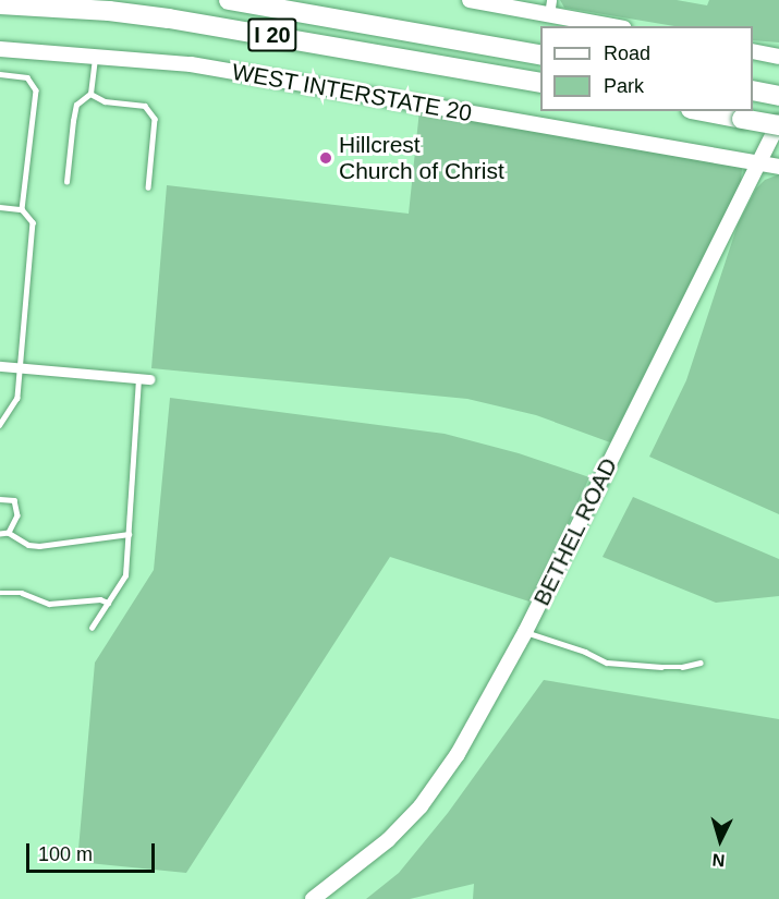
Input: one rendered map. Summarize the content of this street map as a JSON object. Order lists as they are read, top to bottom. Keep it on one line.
{"streets":{"highway":["I 20"],"main road":["WEST INTERSTATE 20","BETHEL ROAD"]},"crossings":[["WEST INTERSTATE 20","BETHEL ROAD"]],"places":["Hillcrest Church of Christ"],"legend":["Road","Park"],"scale_bar":"100 m","north":"bottom"}
